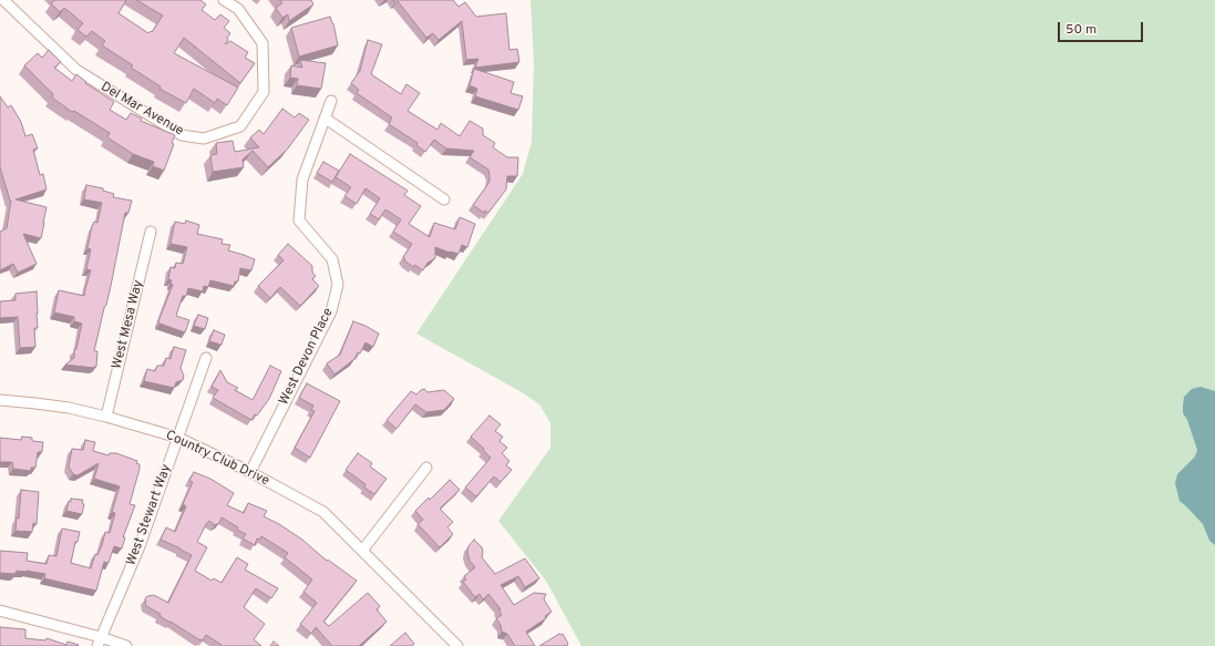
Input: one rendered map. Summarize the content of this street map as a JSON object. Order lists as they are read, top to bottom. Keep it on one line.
{"streets":{"street":["Del Mar Avenue","West Mesa Way","West Devon Place","Country Club Drive","West Stewart Way"]},"crossings":[["West Mesa Way","Country Club Drive"],["West Devon Place","Country Club Drive"],["Country Club Drive","West Stewart Way"]],"scale_bar":"50 m"}
